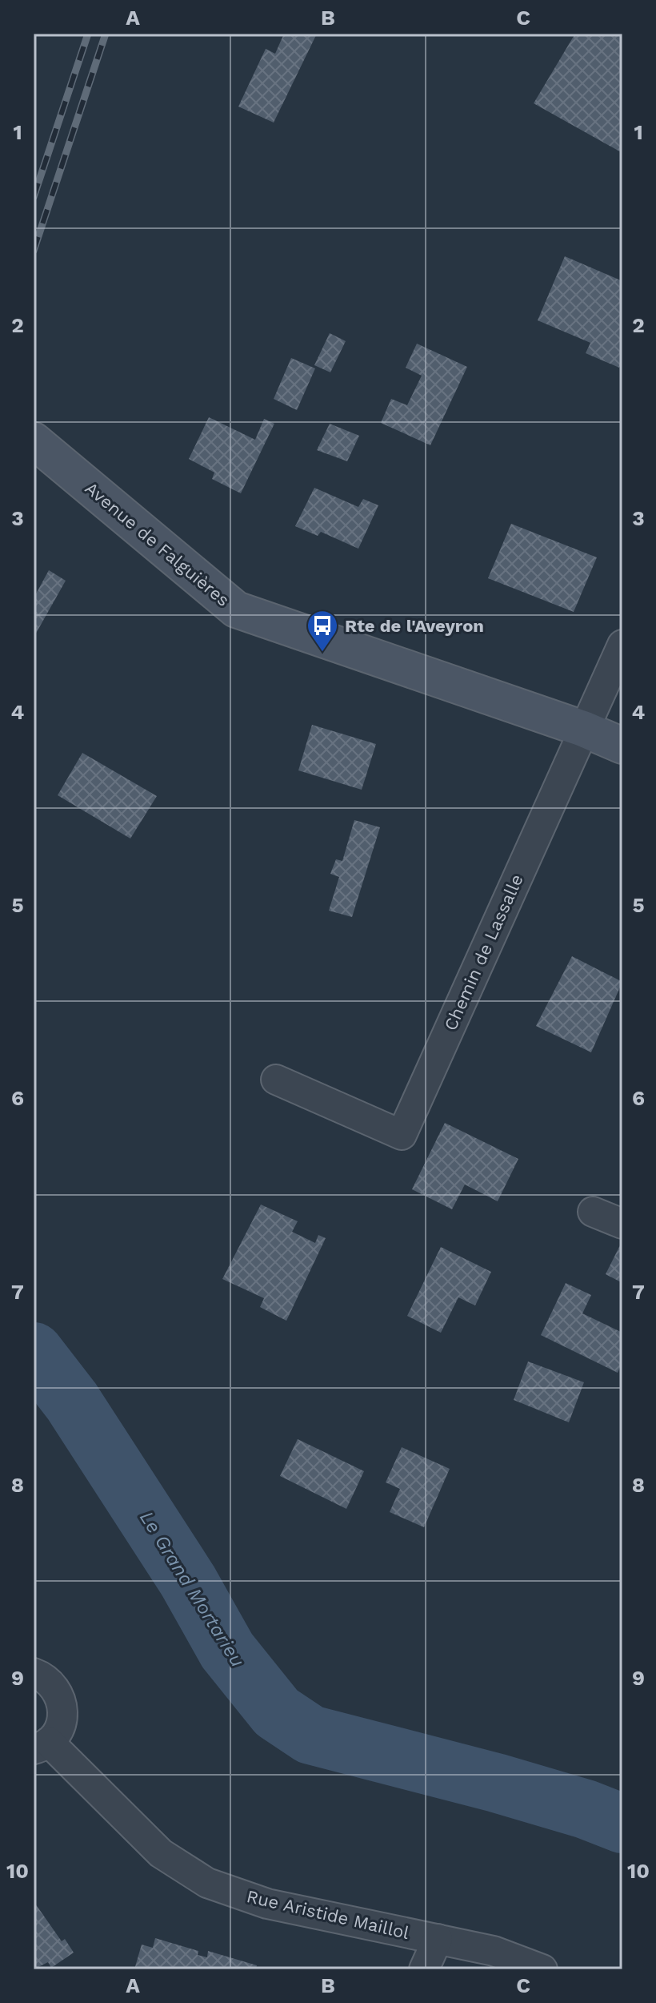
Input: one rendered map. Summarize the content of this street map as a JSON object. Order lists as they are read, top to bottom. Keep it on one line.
{"streets":{"street":["Avenue de Falguières","Chemin de Lassalle","Rue Aristide Maillol"]},"crossings":[["Avenue de Falguières","Chemin de Lassalle"]],"water":["Le Grand Mortarieu"],"places":{"bus stop":["Rte de l'Aveyron"]},"grid":{"columns":["A","B","C"],"rows":["1","2","3","4","5","6","7","8","9","10"]}}
